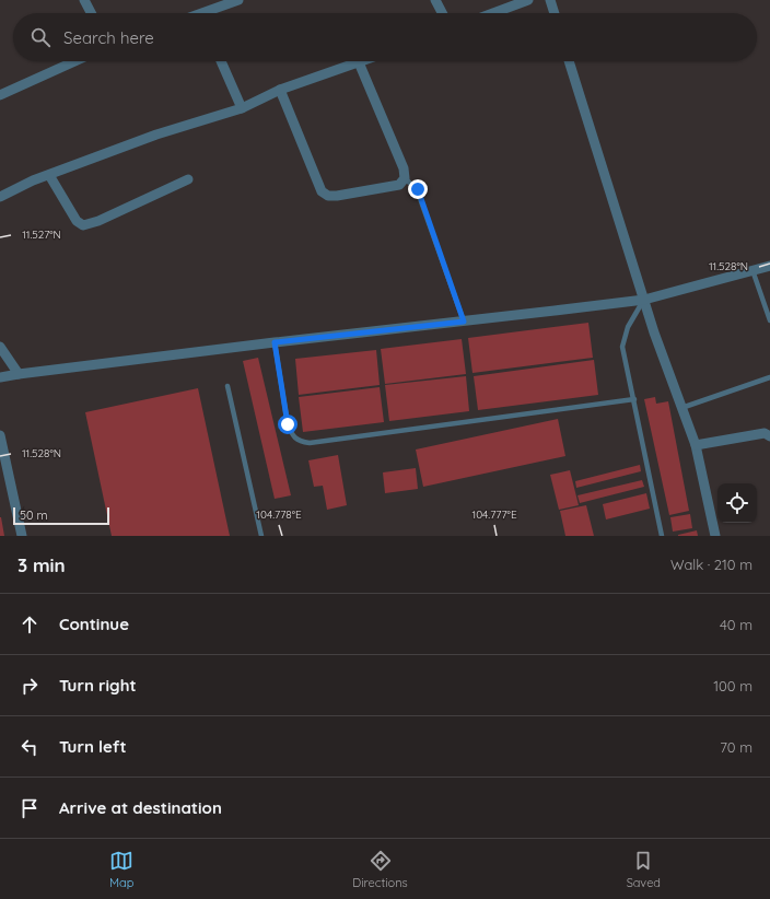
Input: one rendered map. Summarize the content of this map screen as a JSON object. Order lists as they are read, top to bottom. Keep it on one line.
{"scale_bar":"50 m","page":{"search":"Search here","scale":"50 m","heading":["3 min","Walk · 210 m"],"list":[["Continue","40 m"],["Turn right","100 m"],["Turn left","70 m"],"Arrive at destination"],"nav":["Map","Directions","Saved"]},"coordinates":["11.527°N","11.528°N","104.778°E","104.777°E"]}
